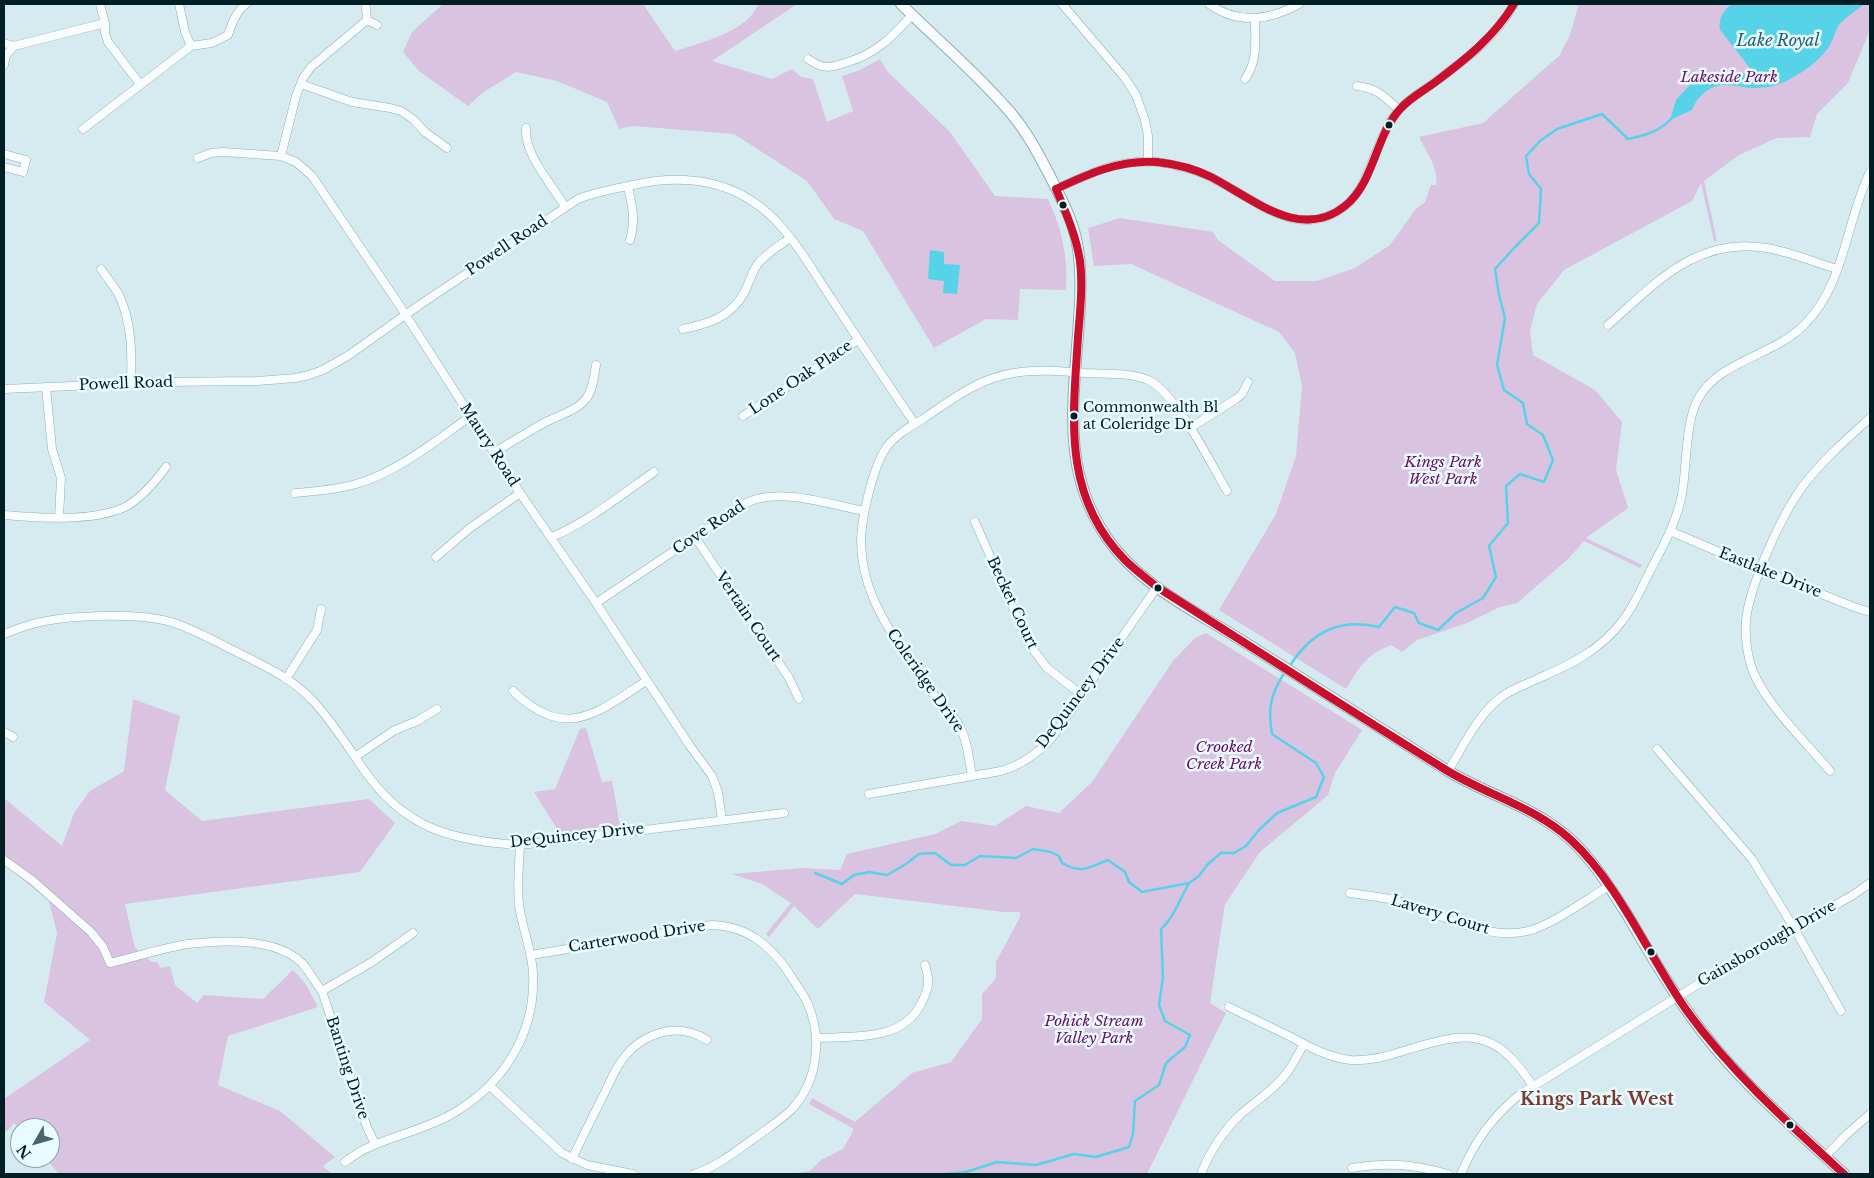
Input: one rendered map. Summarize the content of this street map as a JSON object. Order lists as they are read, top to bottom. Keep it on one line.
{"streets":{"street":["Powell Road","Lone Oak Place","Maury Road","Cove Road","Eastlake Drive","Becket Court","Vertain Court","Coleridge Drive","DeQuincey Drive","Lavery Court","Carterwood Drive","Gainsborough Drive","Banting Drive"]},"crossings":[["Powell Road","Lone Oak Place"],["Powell Road","Maury Road"],["Powell Road","Coleridge Drive"],["Maury Road","Cove Road"],["Maury Road","DeQuincey Drive"],["Cove Road","Vertain Court"],["Cove Road","Coleridge Drive"],["Becket Court","DeQuincey Drive"],["Coleridge Drive","DeQuincey Drive"]],"districts":["Kings Park West"],"water":["Lake Royal"],"parks":["Lakeside Park","Kings Park West Park","Crooked Creek Park","Pohick Stream Valley Park"],"places":["Commonwealth Bl at Coleridge Dr"],"north":"bottom left"}
